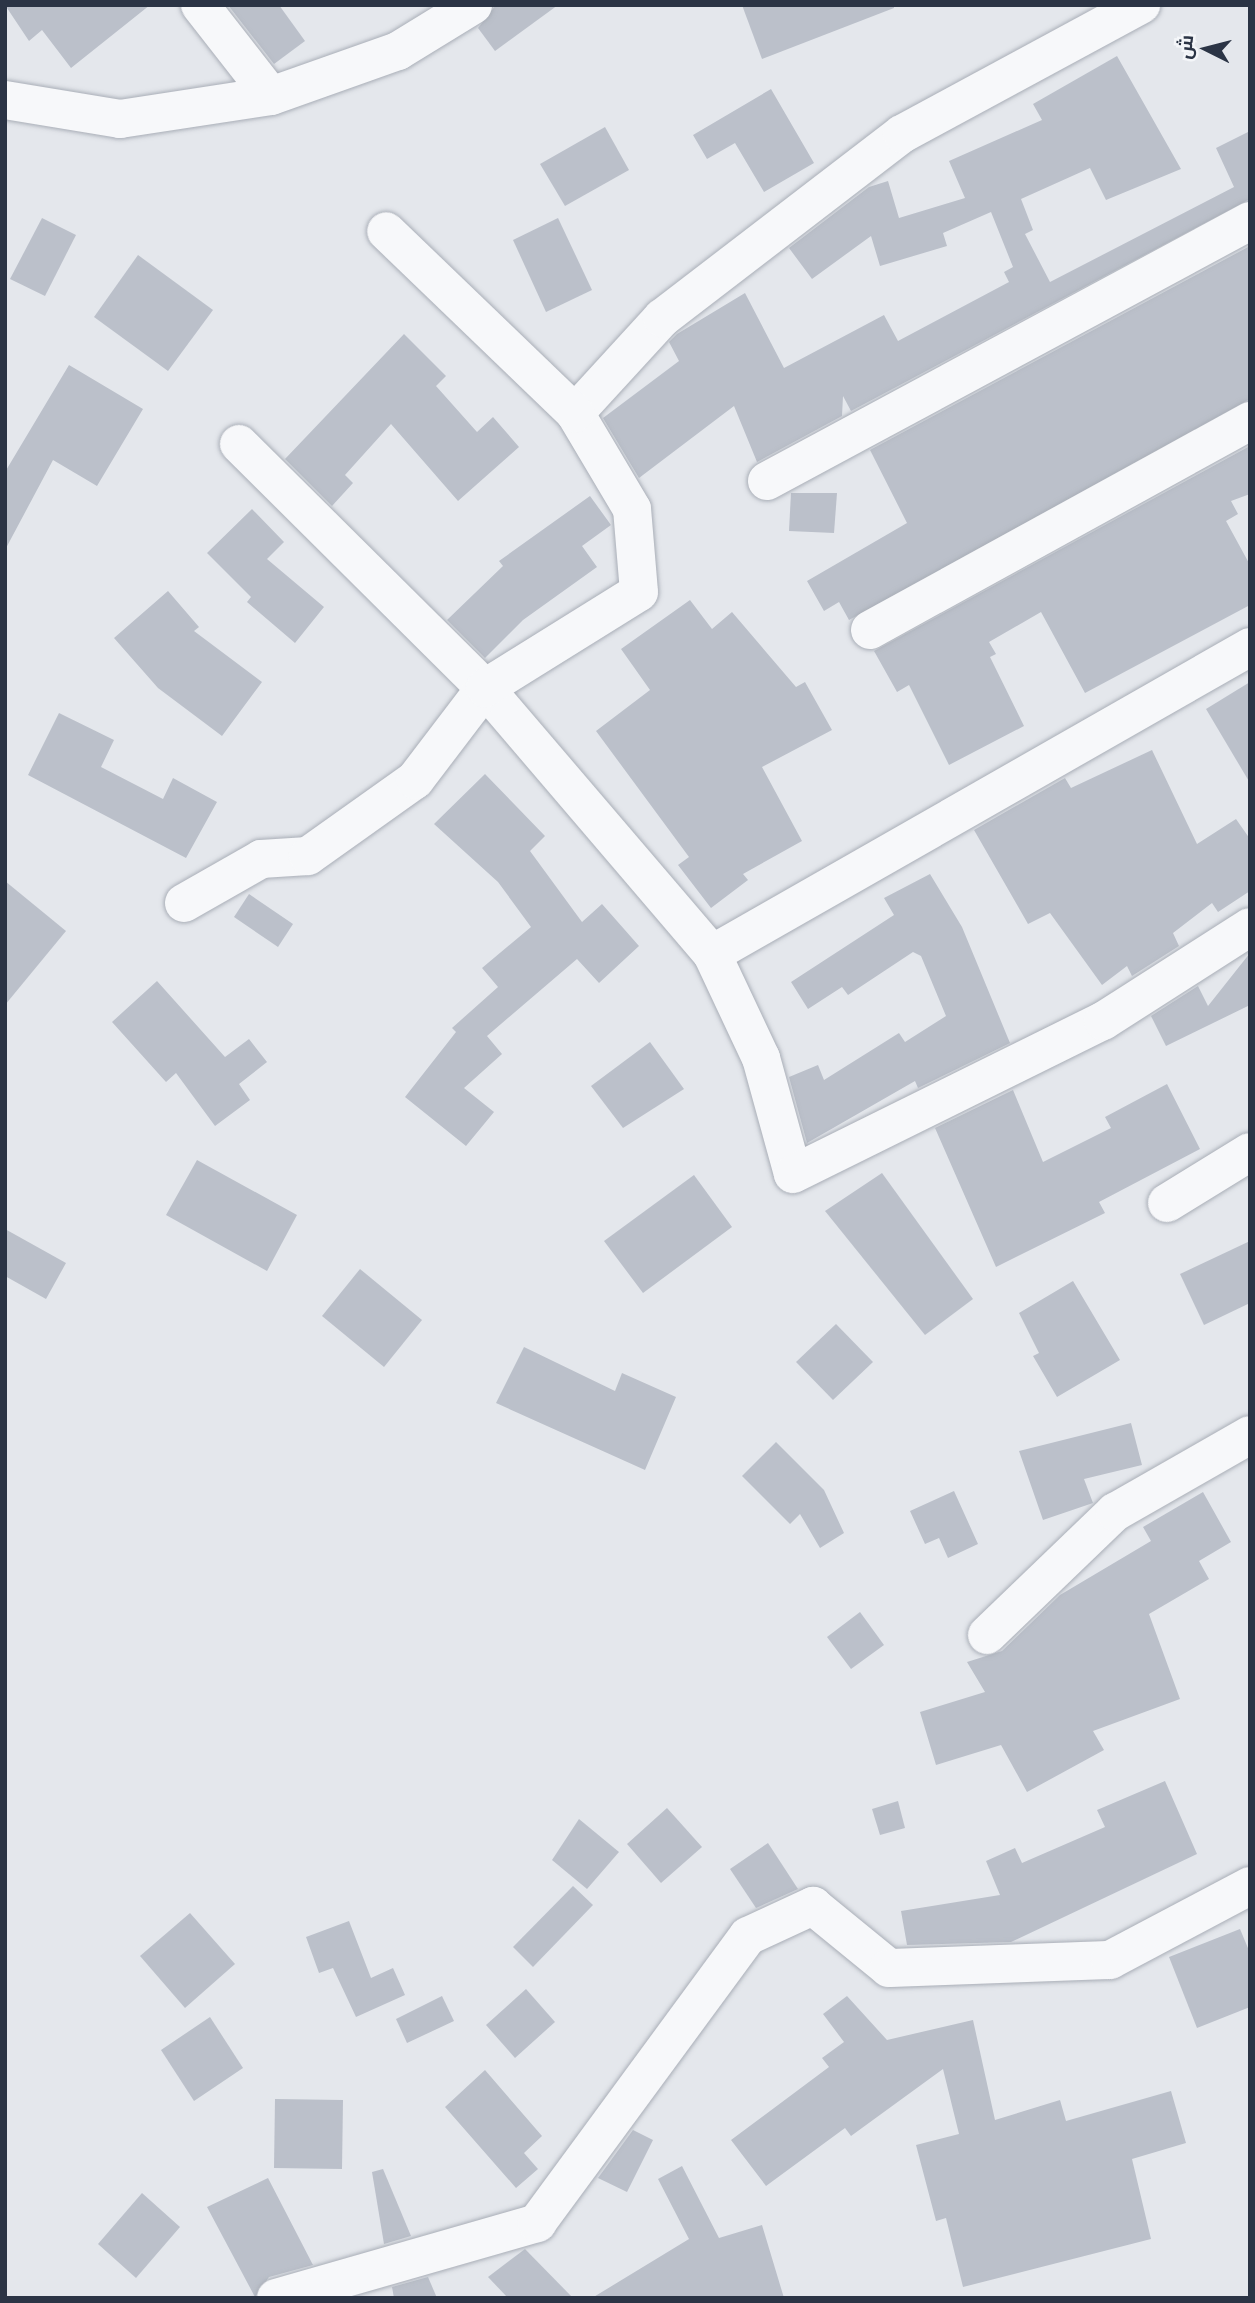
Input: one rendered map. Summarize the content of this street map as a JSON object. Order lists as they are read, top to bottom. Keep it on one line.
{"north":"left"}
